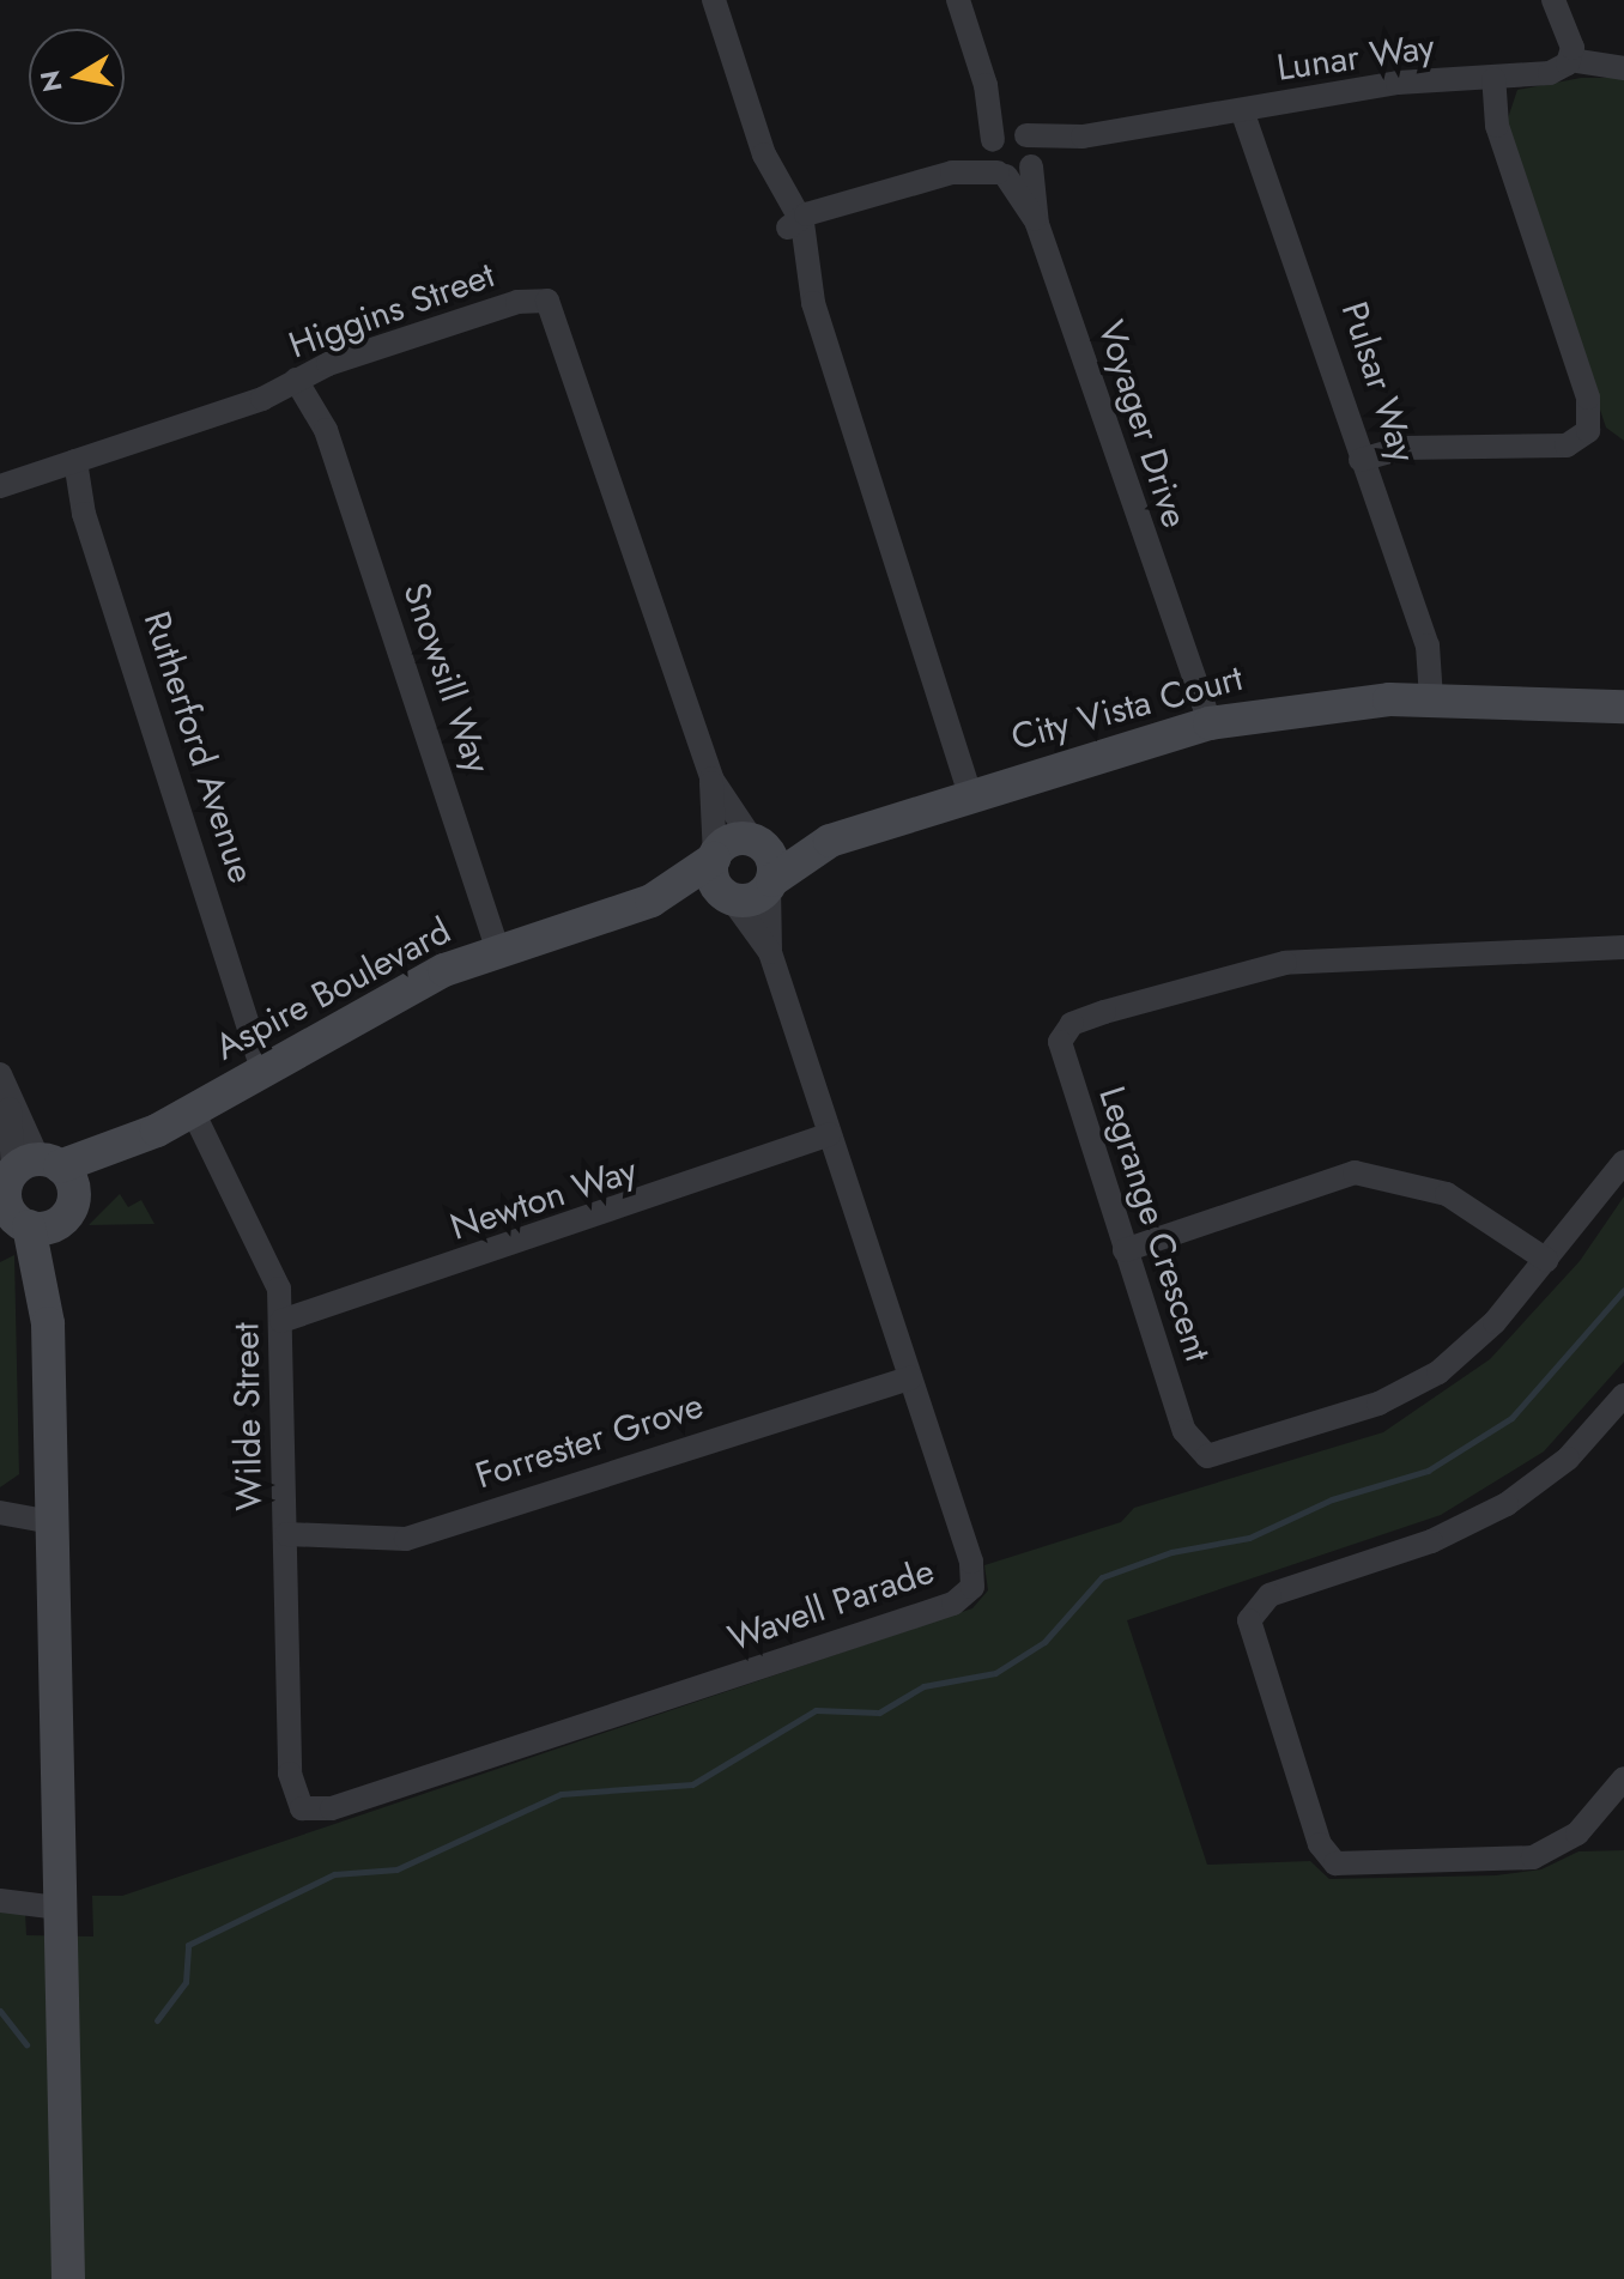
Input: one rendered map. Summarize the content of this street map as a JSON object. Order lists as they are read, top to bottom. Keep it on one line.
{"streets":{"street":["Lunar Way","Higgins Street","Pulsar Way","Voyager Drive","Snowsill Way","City Vista Court","Rutherford Avenue","Aspire Boulevard","Newton Way","Legrange Crescent","Wilde Street","Forrester Grove","Wavell Parade"]},"crossings":[["Lunar Way","Pulsar Way"],["Lunar Way","Voyager Drive"],["Higgins Street","Snowsill Way"],["Higgins Street","Rutherford Avenue"],["Higgins Street","Aspire Boulevard"],["Higgins Street","Wavell Parade"],["Pulsar Way","City Vista Court"],["Voyager Drive","City Vista Court"],["Snowsill Way","Aspire Boulevard"],["Rutherford Avenue","Aspire Boulevard"],["Aspire Boulevard","Wilde Street"],["Aspire Boulevard","Wavell Parade"],["Newton Way","Wilde Street"],["Newton Way","Wavell Parade"],["Wilde Street","Forrester Grove"],["Wilde Street","Wavell Parade"],["Forrester Grove","Wavell Parade"]],"north":"left"}
